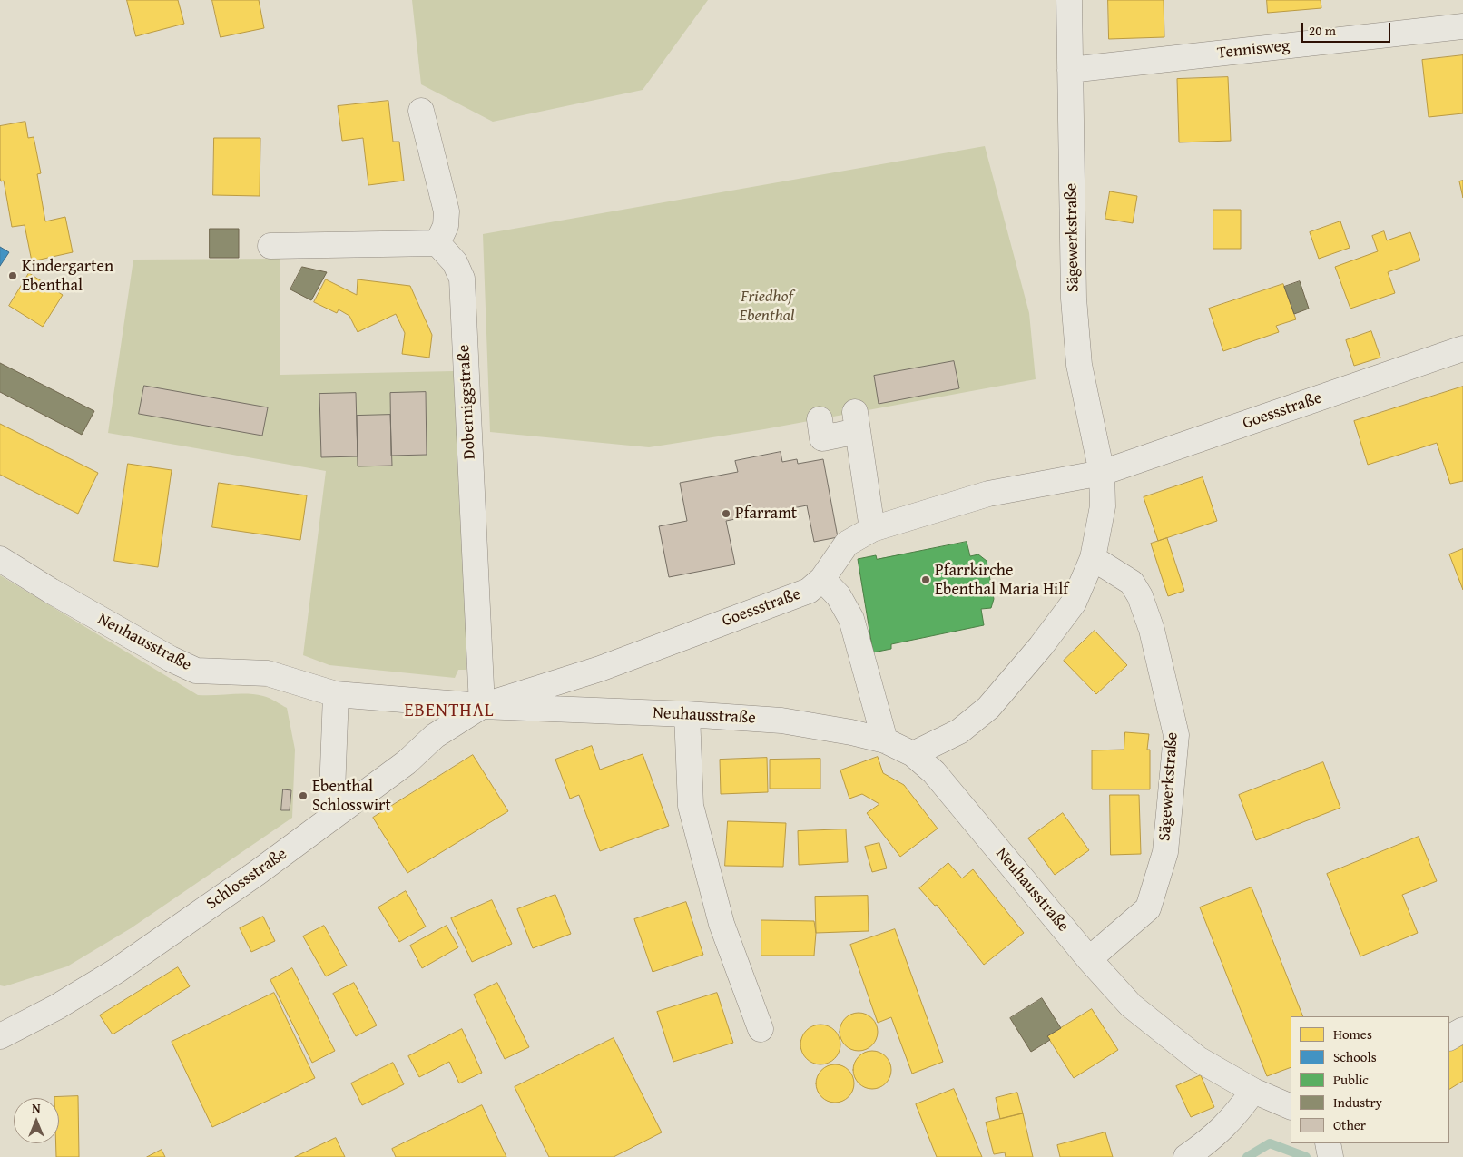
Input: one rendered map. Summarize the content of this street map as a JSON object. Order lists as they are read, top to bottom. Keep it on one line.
{"streets":{"street":["Tennisweg","Sägewerkstraße","Doberniggstraße","Goessstraße","Neuhausstraße","Schlossstraße"]},"crossings":[["Tennisweg","Sägewerkstraße"],["Sägewerkstraße","Goessstraße"],["Sägewerkstraße","Neuhausstraße"],["Doberniggstraße","Goessstraße"],["Doberniggstraße","Neuhausstraße"],["Doberniggstraße","Schlossstraße"],["Goessstraße","Neuhausstraße"],["Goessstraße","Schlossstraße"],["Neuhausstraße","Schlossstraße"]],"districts":["EBENTHAL"],"parks":["Friedhof Ebenthal"],"places":["Kindergarten Ebenthal","Pfarramt","Pfarrkirche Ebenthal Maria Hilf","Ebenthal Schlosswirt"],"legend":["Homes","Schools","Public","Industry","Other"],"scale_bar":"20 m","north":"top"}
